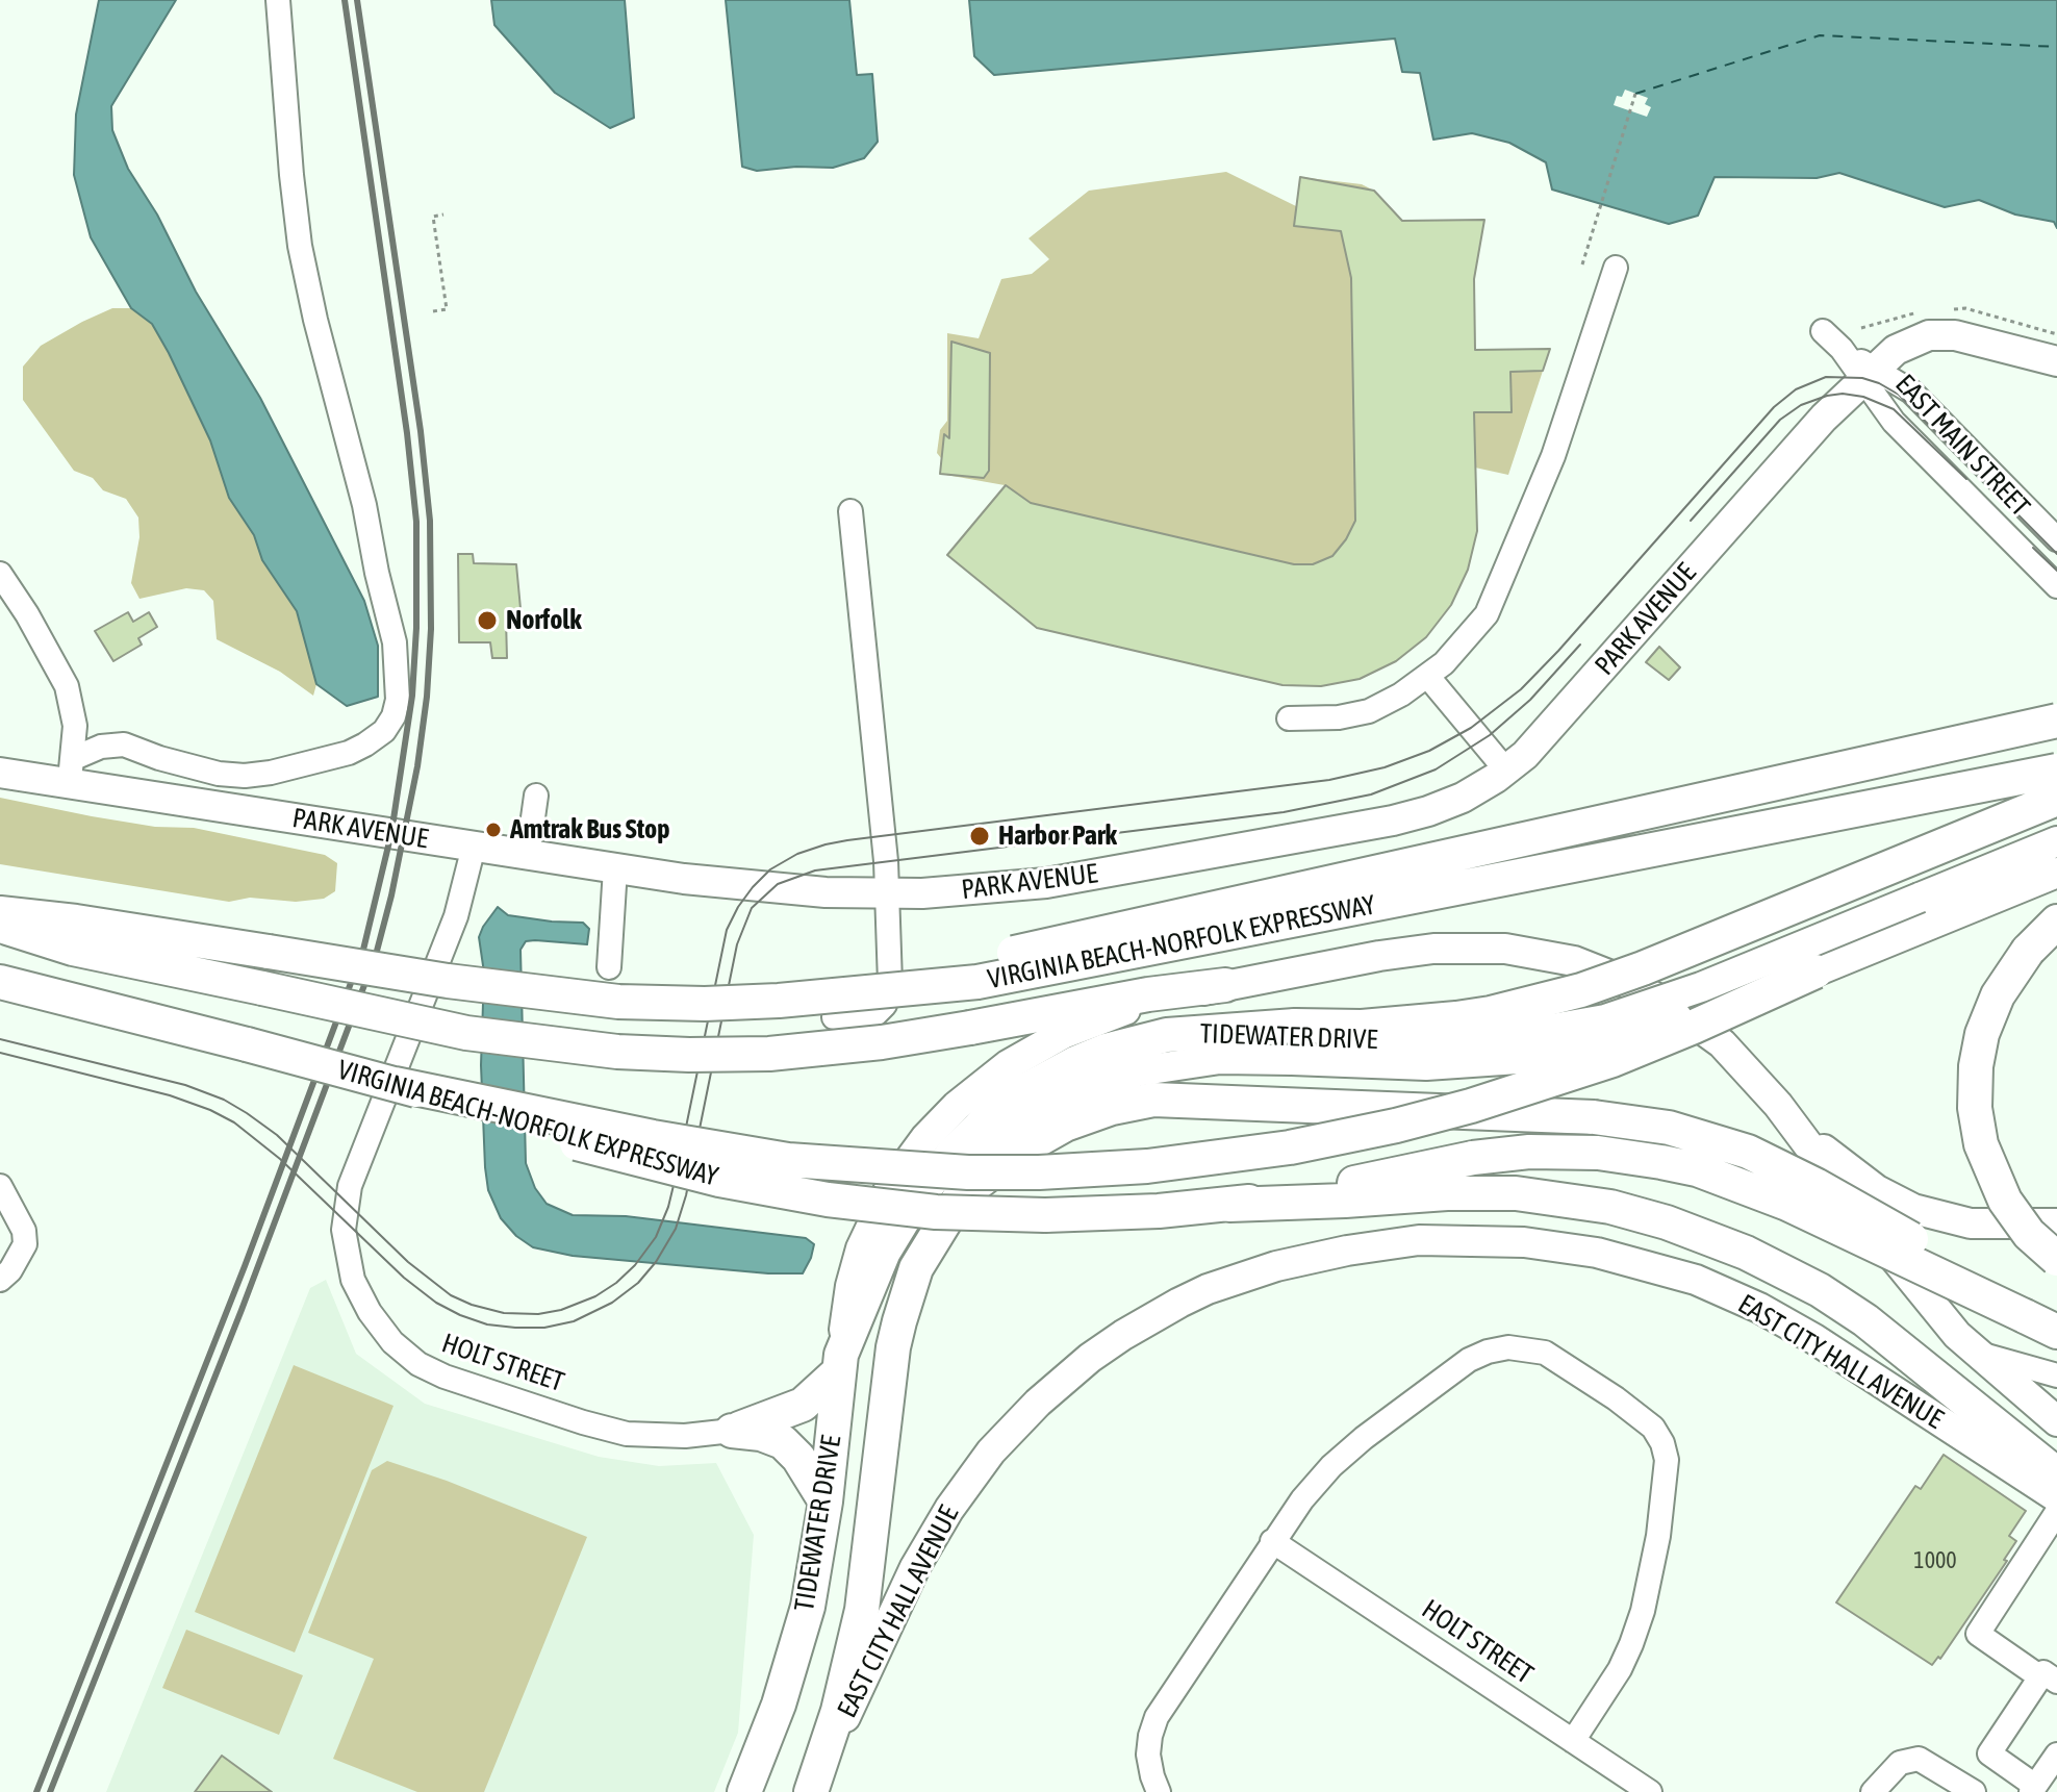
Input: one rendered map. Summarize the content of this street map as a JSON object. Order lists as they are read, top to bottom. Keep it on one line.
{"streets":{"highway":["VIRGINIA BEACH-NORFOLK EXPRESSWAY","TIDEWATER DRIVE"],"main road":["PARK AVENUE","EAST CITY HALL AVENUE"],"street":["EAST MAIN STREET","HOLT STREET"]},"crossings":[["EAST MAIN STREET","PARK AVENUE"],["PARK AVENUE","HOLT STREET"],["TIDEWATER DRIVE","EAST CITY HALL AVENUE"]],"places":["Norfolk","Amtrak Bus Stop","Harbor Park"],"house_numbers":["1000"]}
